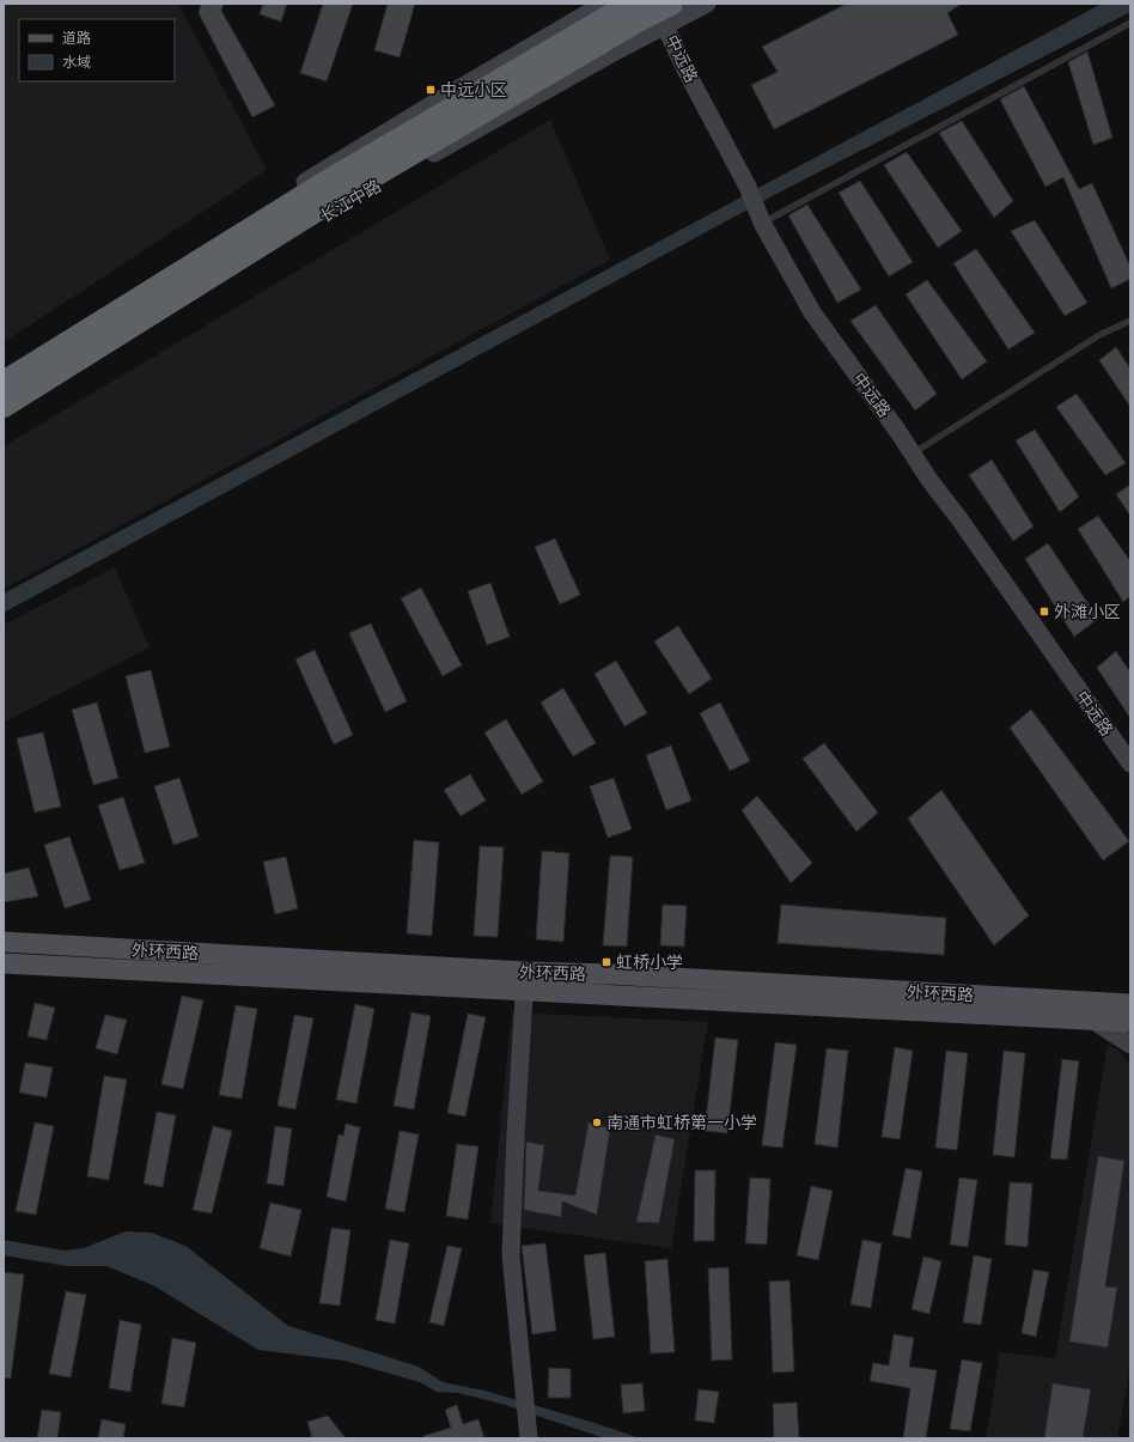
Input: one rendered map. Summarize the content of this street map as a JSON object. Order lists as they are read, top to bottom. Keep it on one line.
{"streets":{"highway":["长江中路"],"main road":["中远路","外环西路"]},"crossings":[["中远路","长江中路"]],"places":{"transit":["中远小区","外滩小区","虹桥小学"],"other":["南通市虹桥第一小学"]},"legend":["道路","水域"]}
